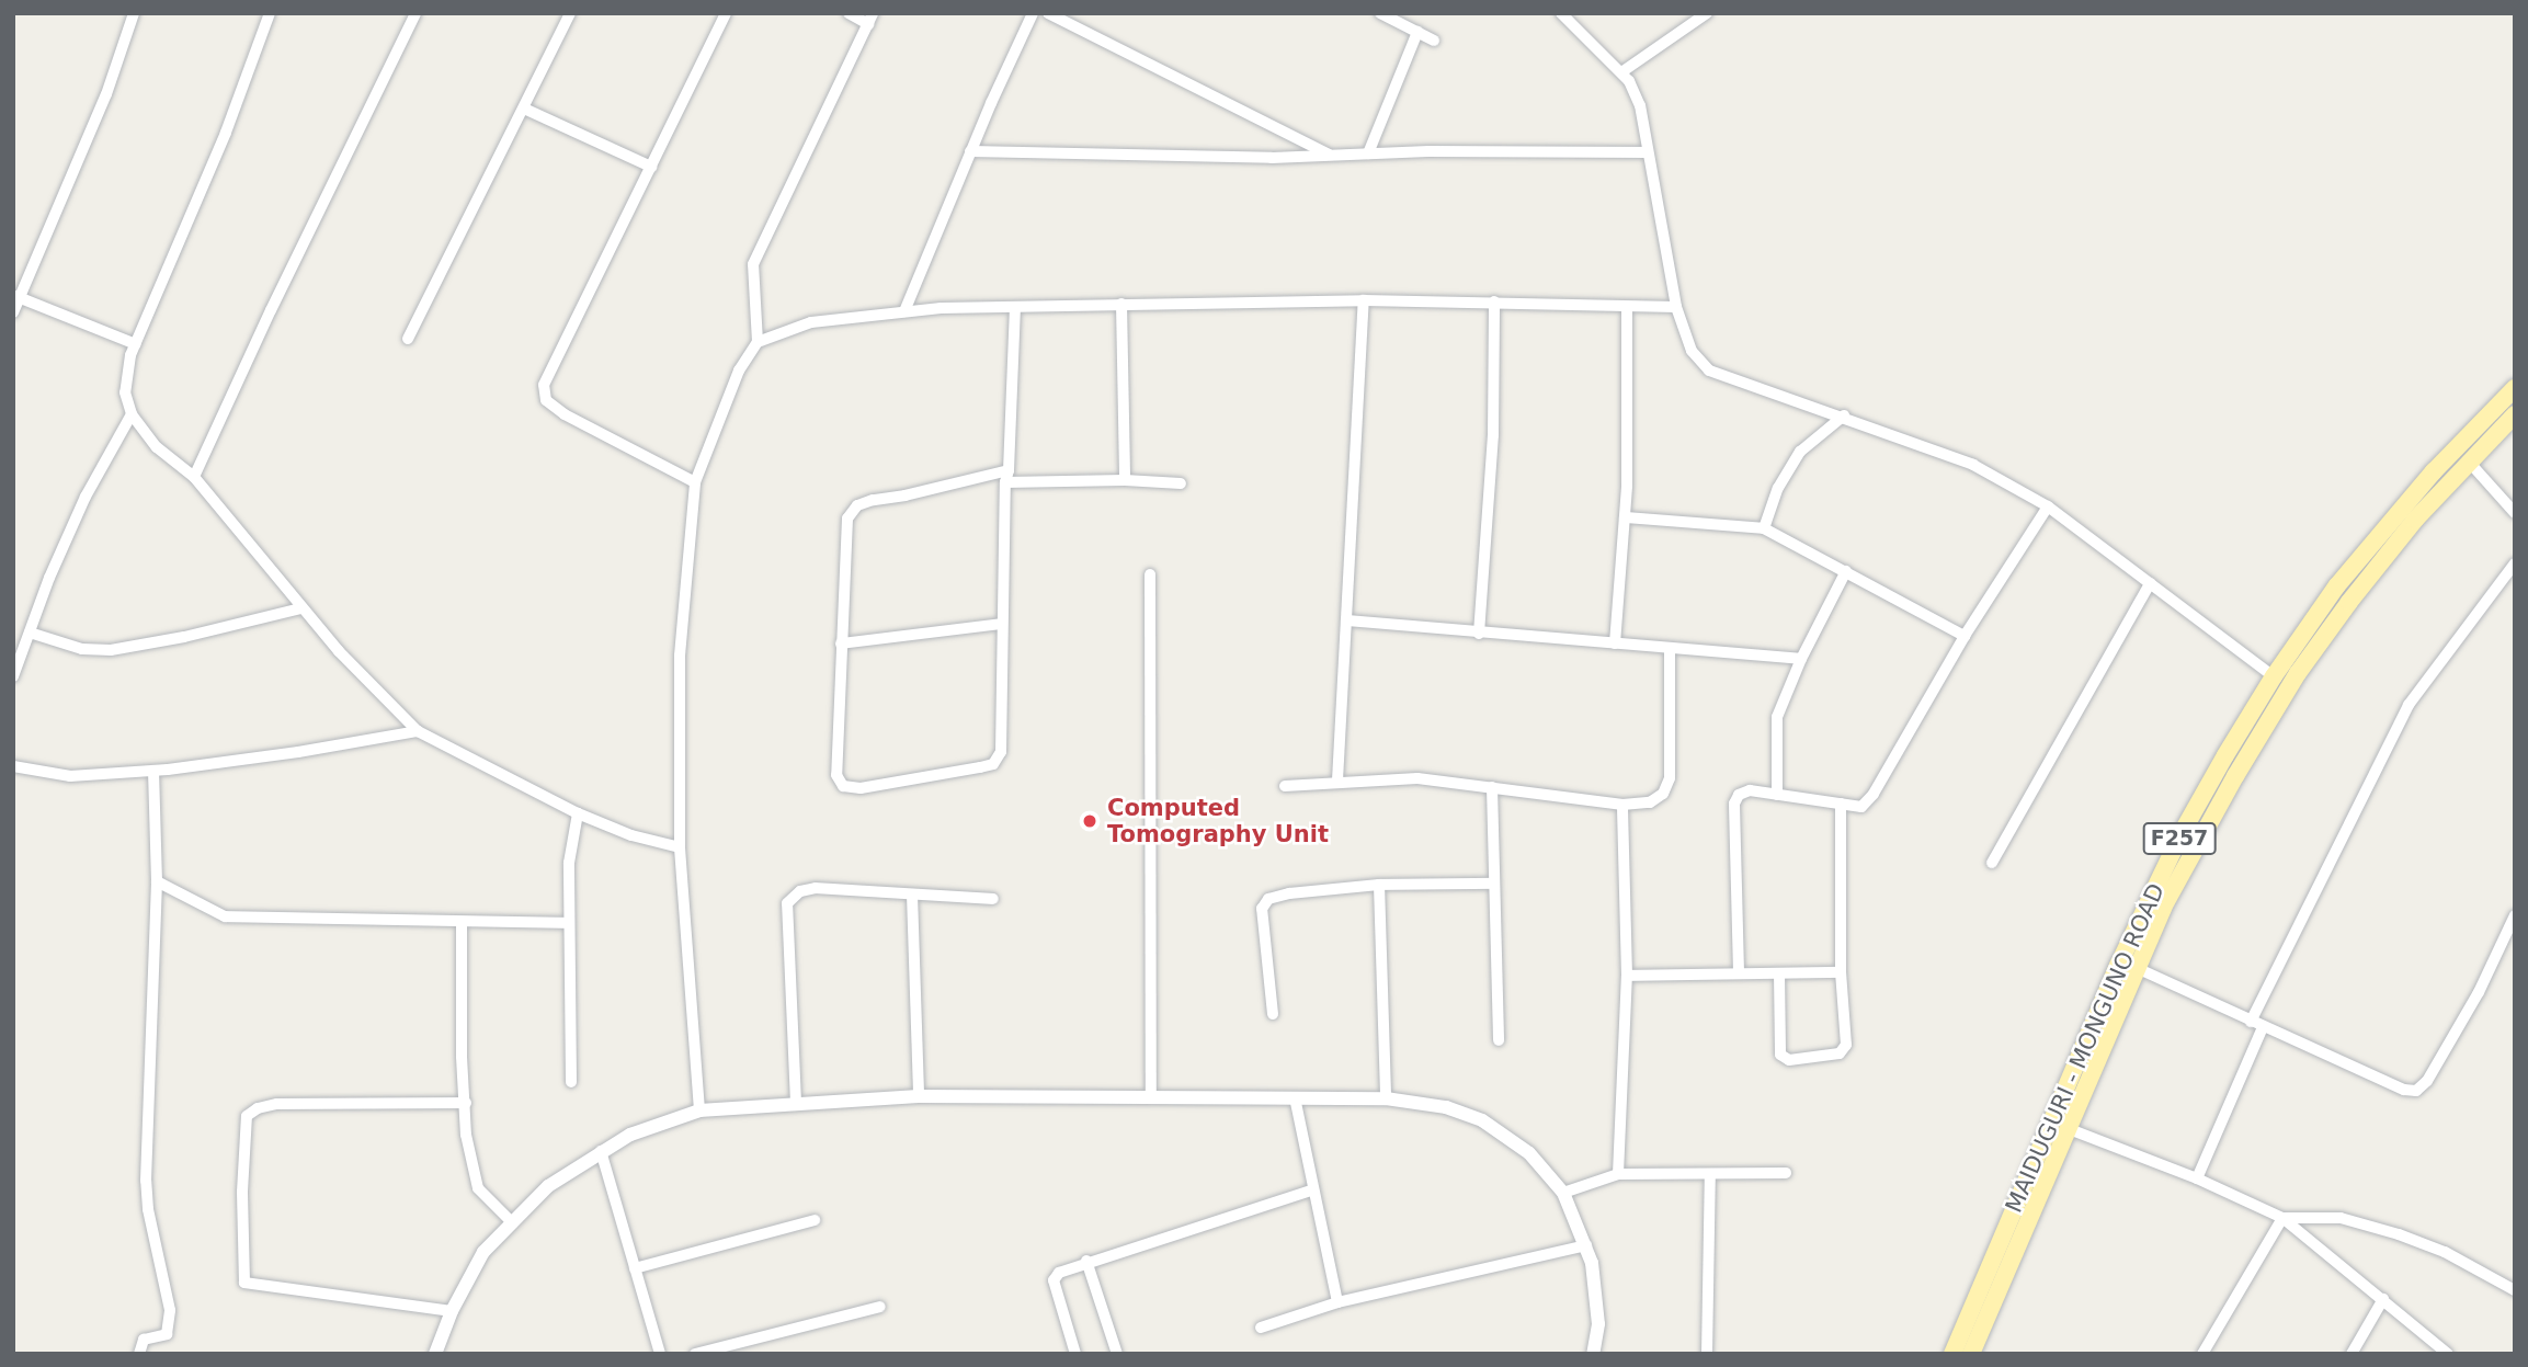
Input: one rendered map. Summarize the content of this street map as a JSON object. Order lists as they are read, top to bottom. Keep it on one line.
{"streets":{"main road":["F257","MAIDUGURI - MONGUNO ROAD"]},"places":["Computed Tomography Unit"]}
